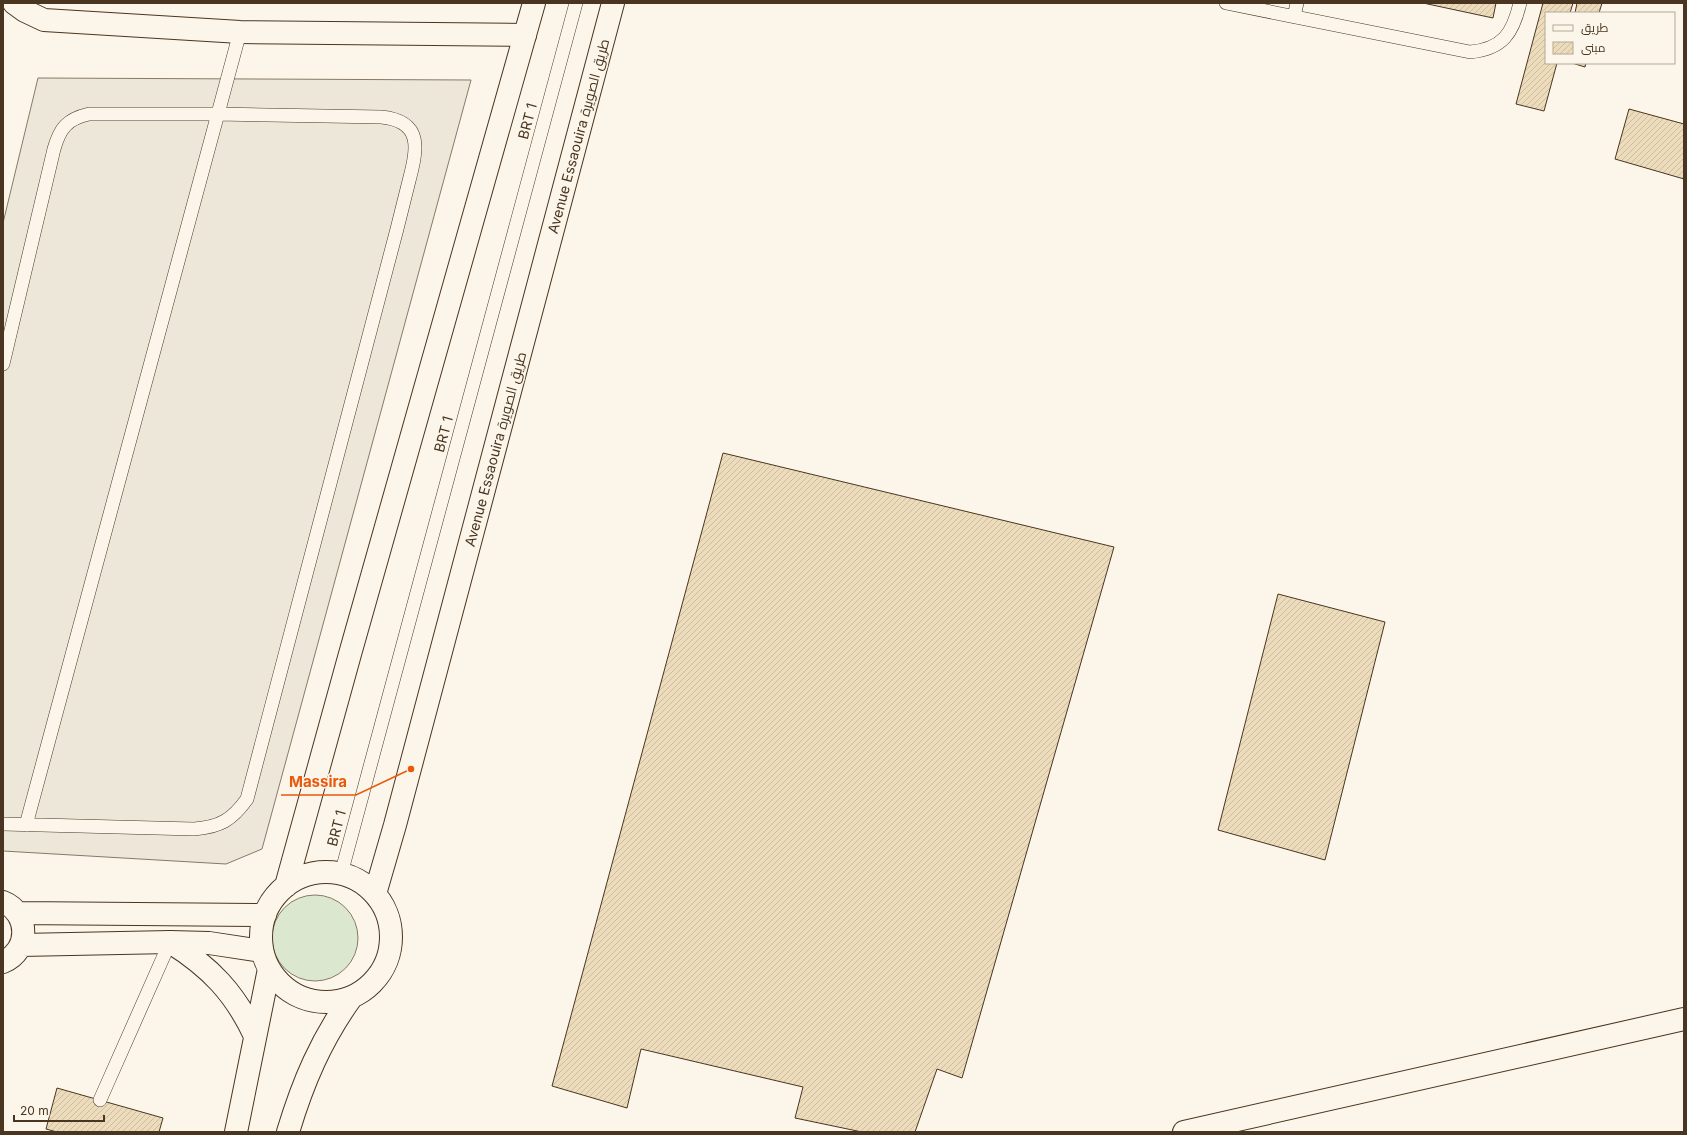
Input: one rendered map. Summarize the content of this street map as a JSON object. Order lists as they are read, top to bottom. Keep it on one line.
{"streets":{"main road":["Avenue Essaouira طريق الصويرة"],"lane":["BRT 1"]},"crossings":[["BRT 1","Avenue Essaouira طريق الصويرة"]],"places":["Massira"],"legend":["طريق","مبنى"],"scale_bar":"20 m"}
